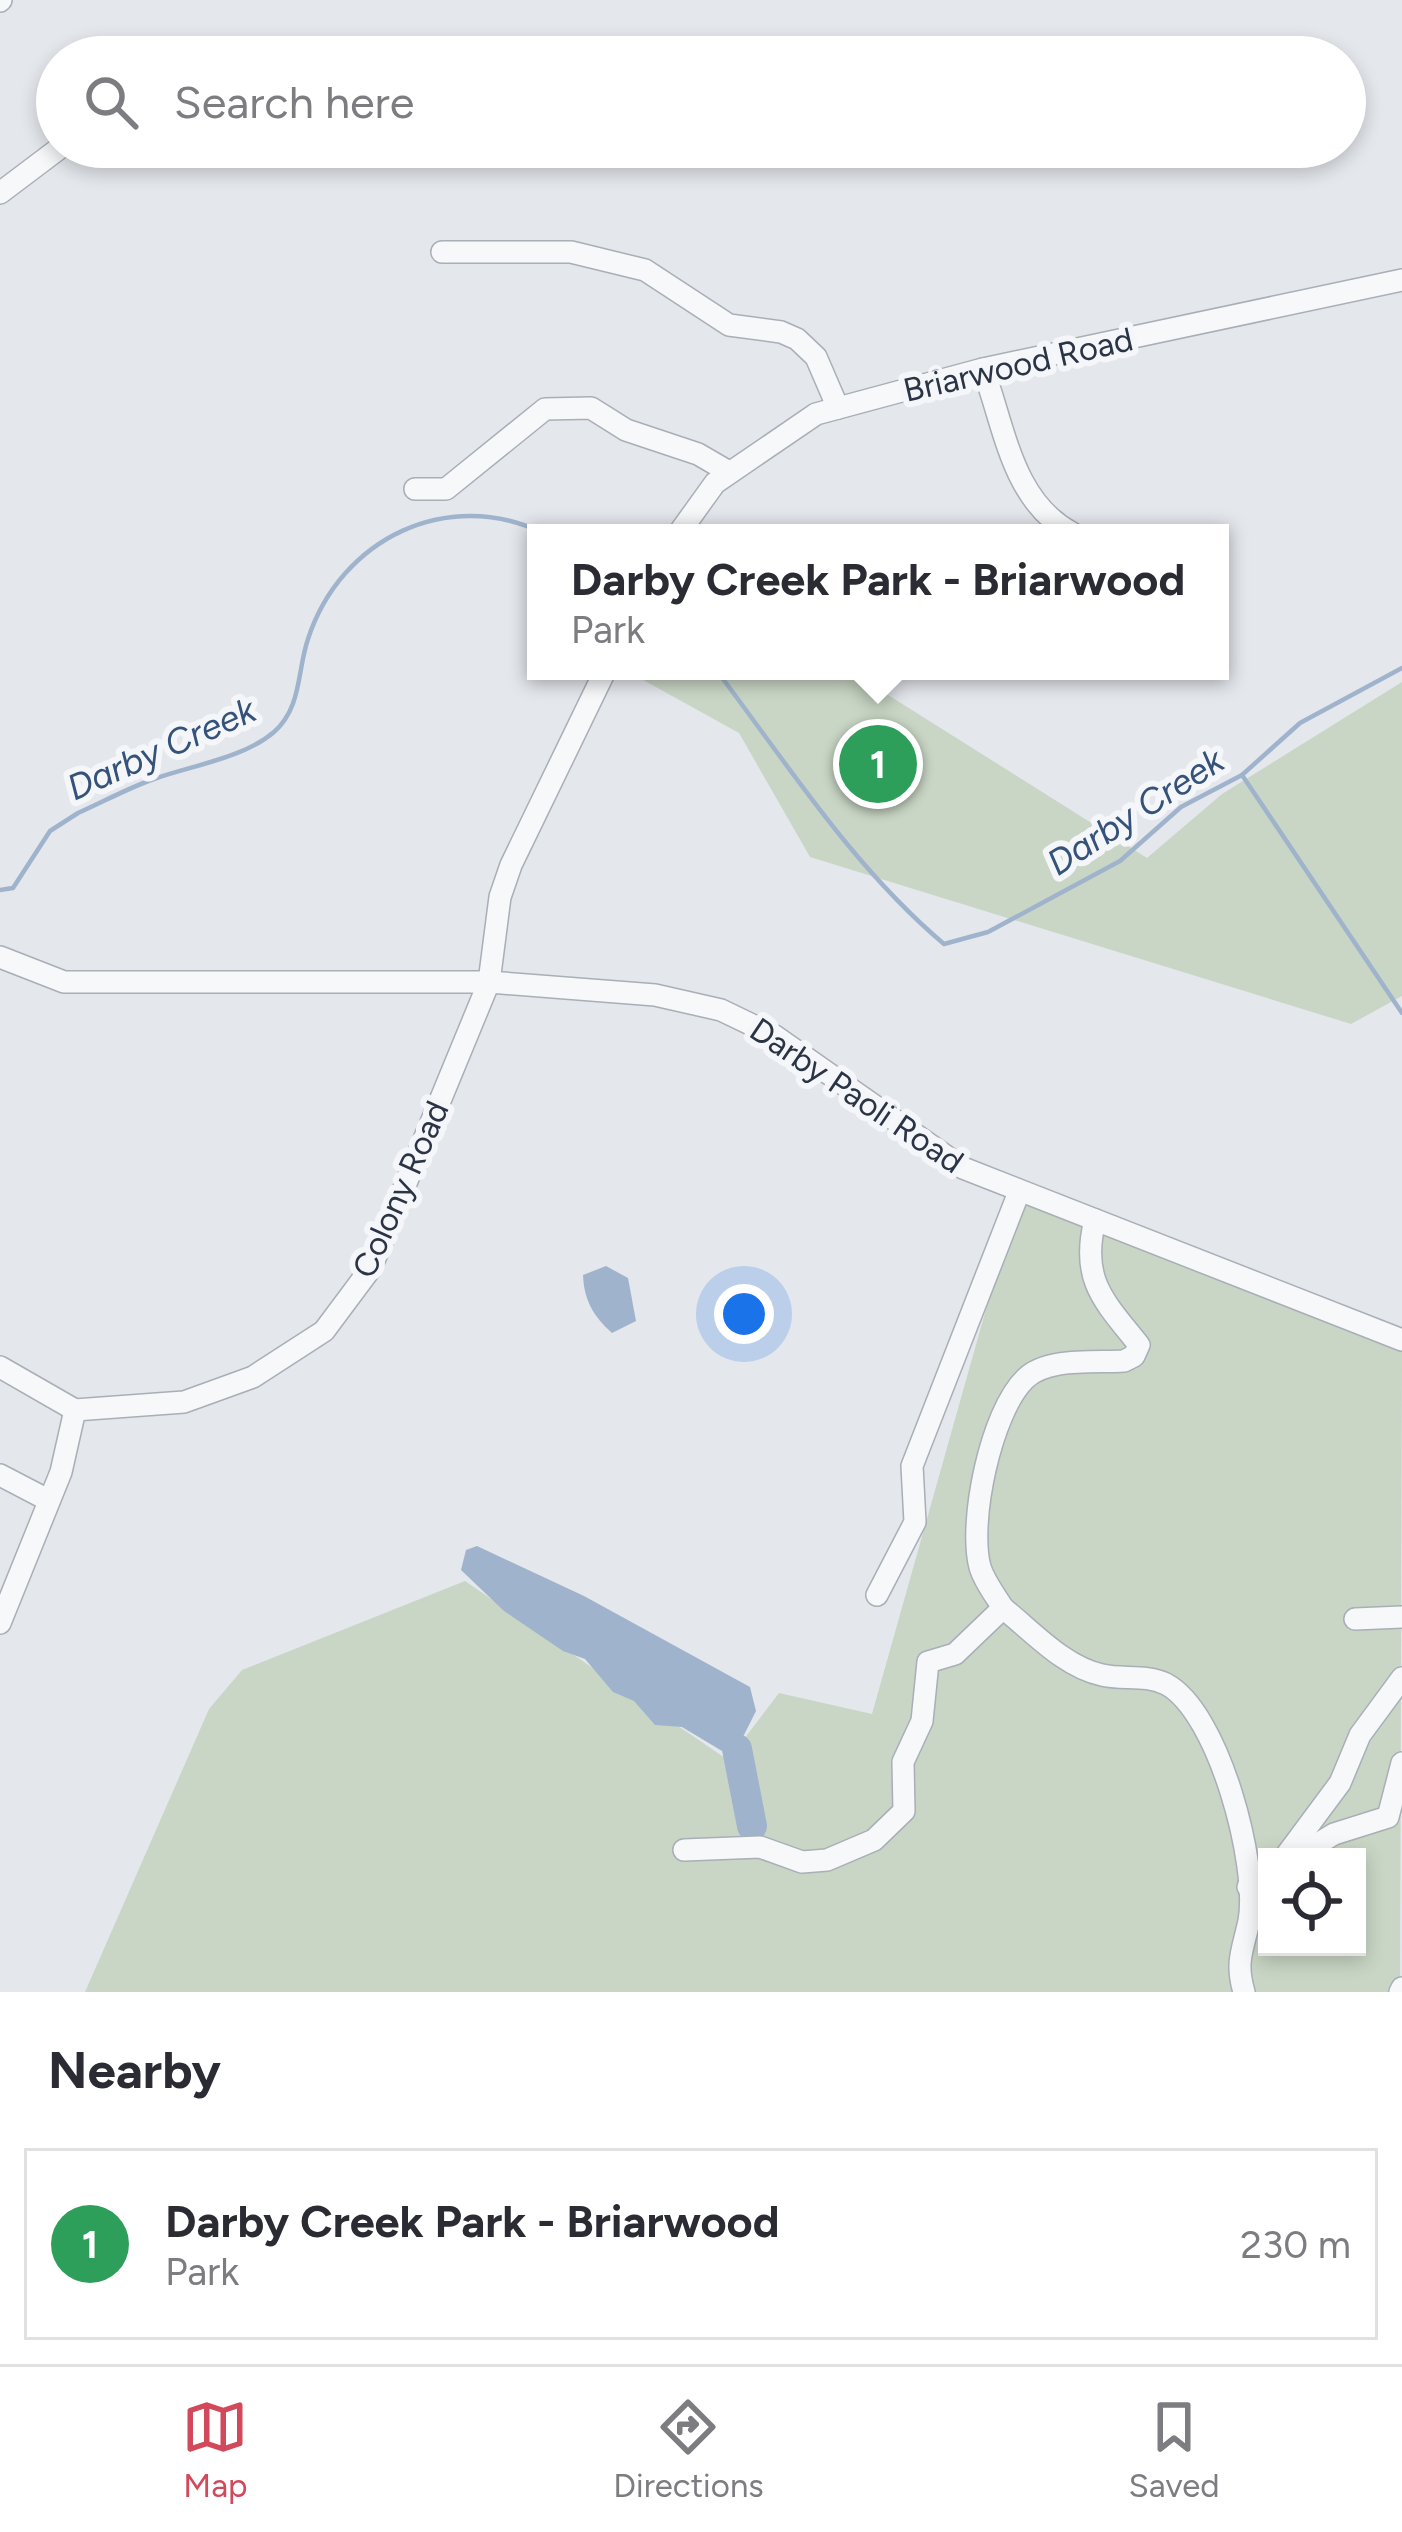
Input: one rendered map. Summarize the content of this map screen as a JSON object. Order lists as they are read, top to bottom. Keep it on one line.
{"streets":{"street":["Briarwood Road","Darby Paoli Road","Colony Road"]},"crossings":[["Darby Paoli Road","Colony Road"]],"water":["Darby Creek"],"page":{"search":"Search here","popup":["Darby Creek Park - Briarwood","Park"],"pins":"1","heading":"Nearby","list":[{"mark":"1","name":"Darby Creek Park - Briarwood","note":"Park","value":"230 m"}],"nav":["Map","Directions","Saved"]}}
